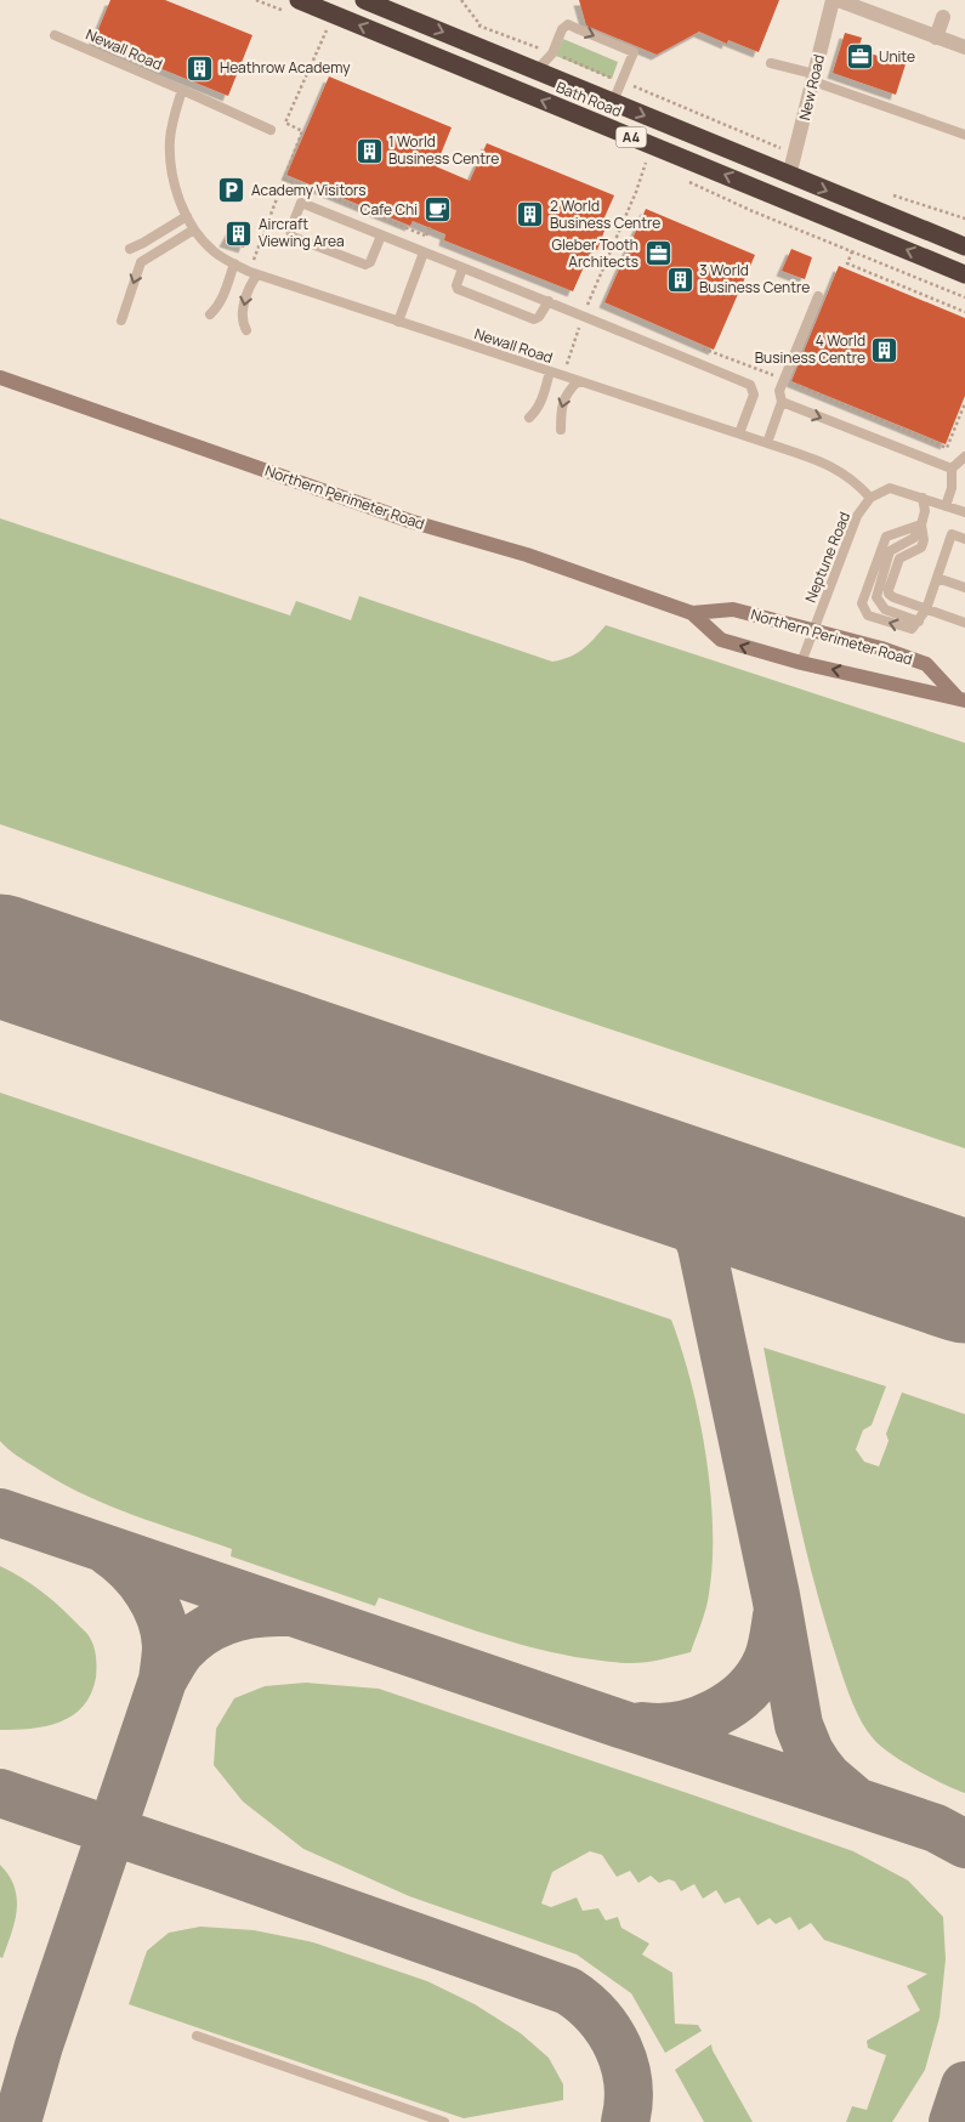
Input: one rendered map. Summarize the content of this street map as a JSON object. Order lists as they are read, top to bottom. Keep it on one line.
{"streets":{"highway":["Bath Road","A4"],"street":["New Road","Northern Perimeter Road"],"lane":["Newall Road","Neptune Road"]},"crossings":[["Newall Road","Neptune Road"],["New Road","Bath Road"],["Northern Perimeter Road","Neptune Road"]],"places":{"office":["Unite","Gleber Tooth Architects"],"building":["Heathrow Academy","1 World Business Centre","2 World Business Centre","Aircraft Viewing Area","3 World Business Centre","4 World Business Centre"],"parking":["Academy Visitors"],"cafe":["Cafe Chi"]}}
